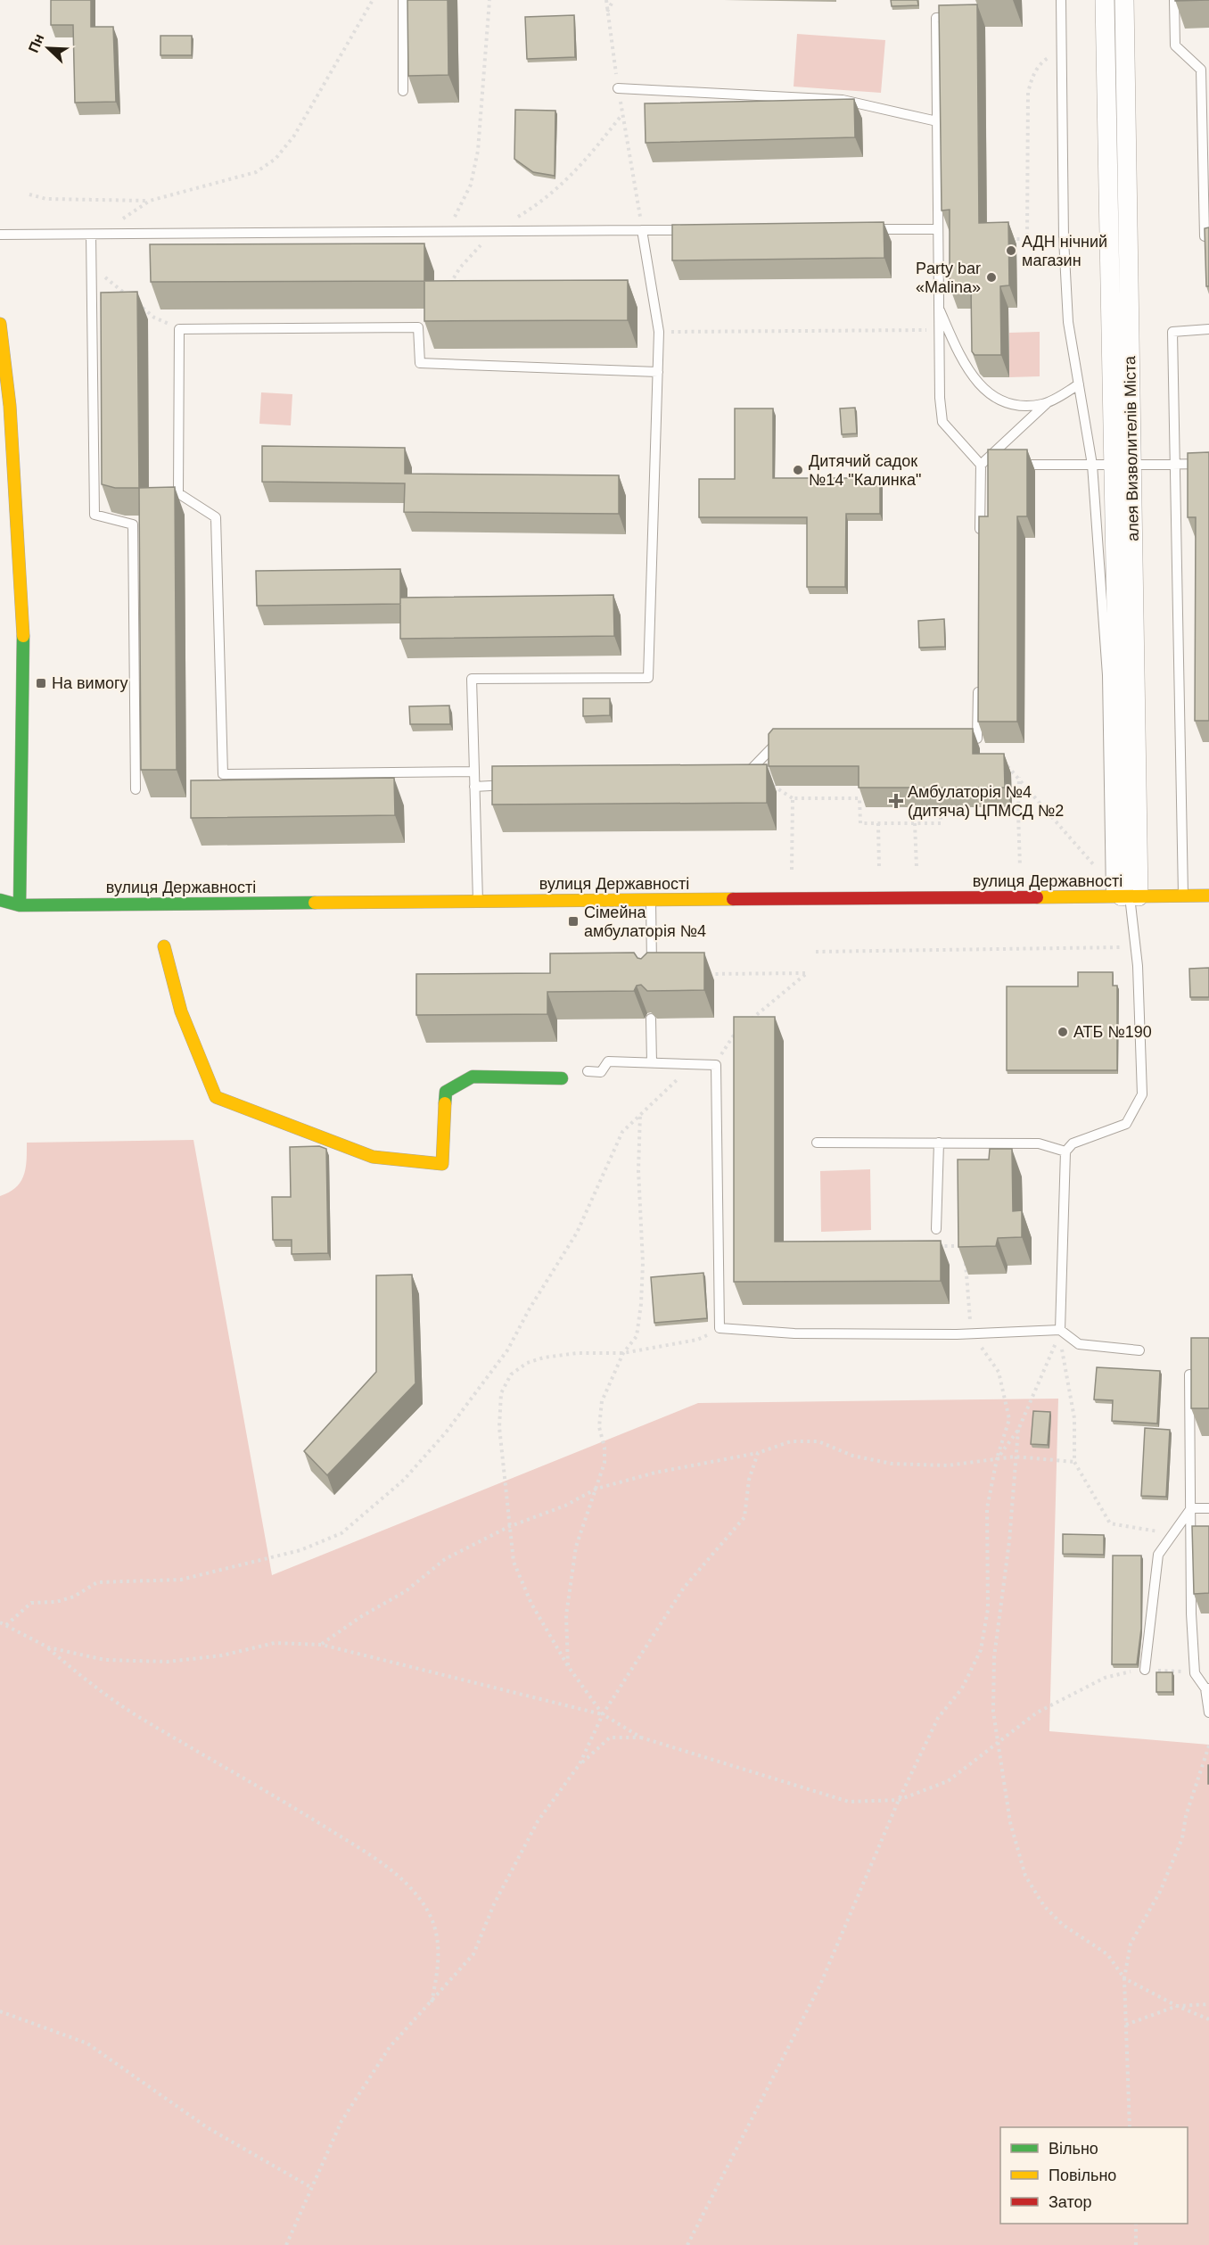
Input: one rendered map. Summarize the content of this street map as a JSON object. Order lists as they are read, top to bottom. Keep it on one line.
{"streets":{"street":["алея Визволителів Міста","вулиця Державності"]},"crossings":[["алея Визволителів Міста","вулиця Державності"]],"places":{"other":["АДН нічний магазин","Party bar «Malina»","Дитячий садок №14 \"Калинка\"","АТБ №190"],"transit":["На вимогу","Сімейна амбулаторія №4"],"health":["Амбулаторія №4 (дитяча) ЦПМСД №2"]},"legend":["Вільно","Повільно","Затор"],"north":"top left"}
